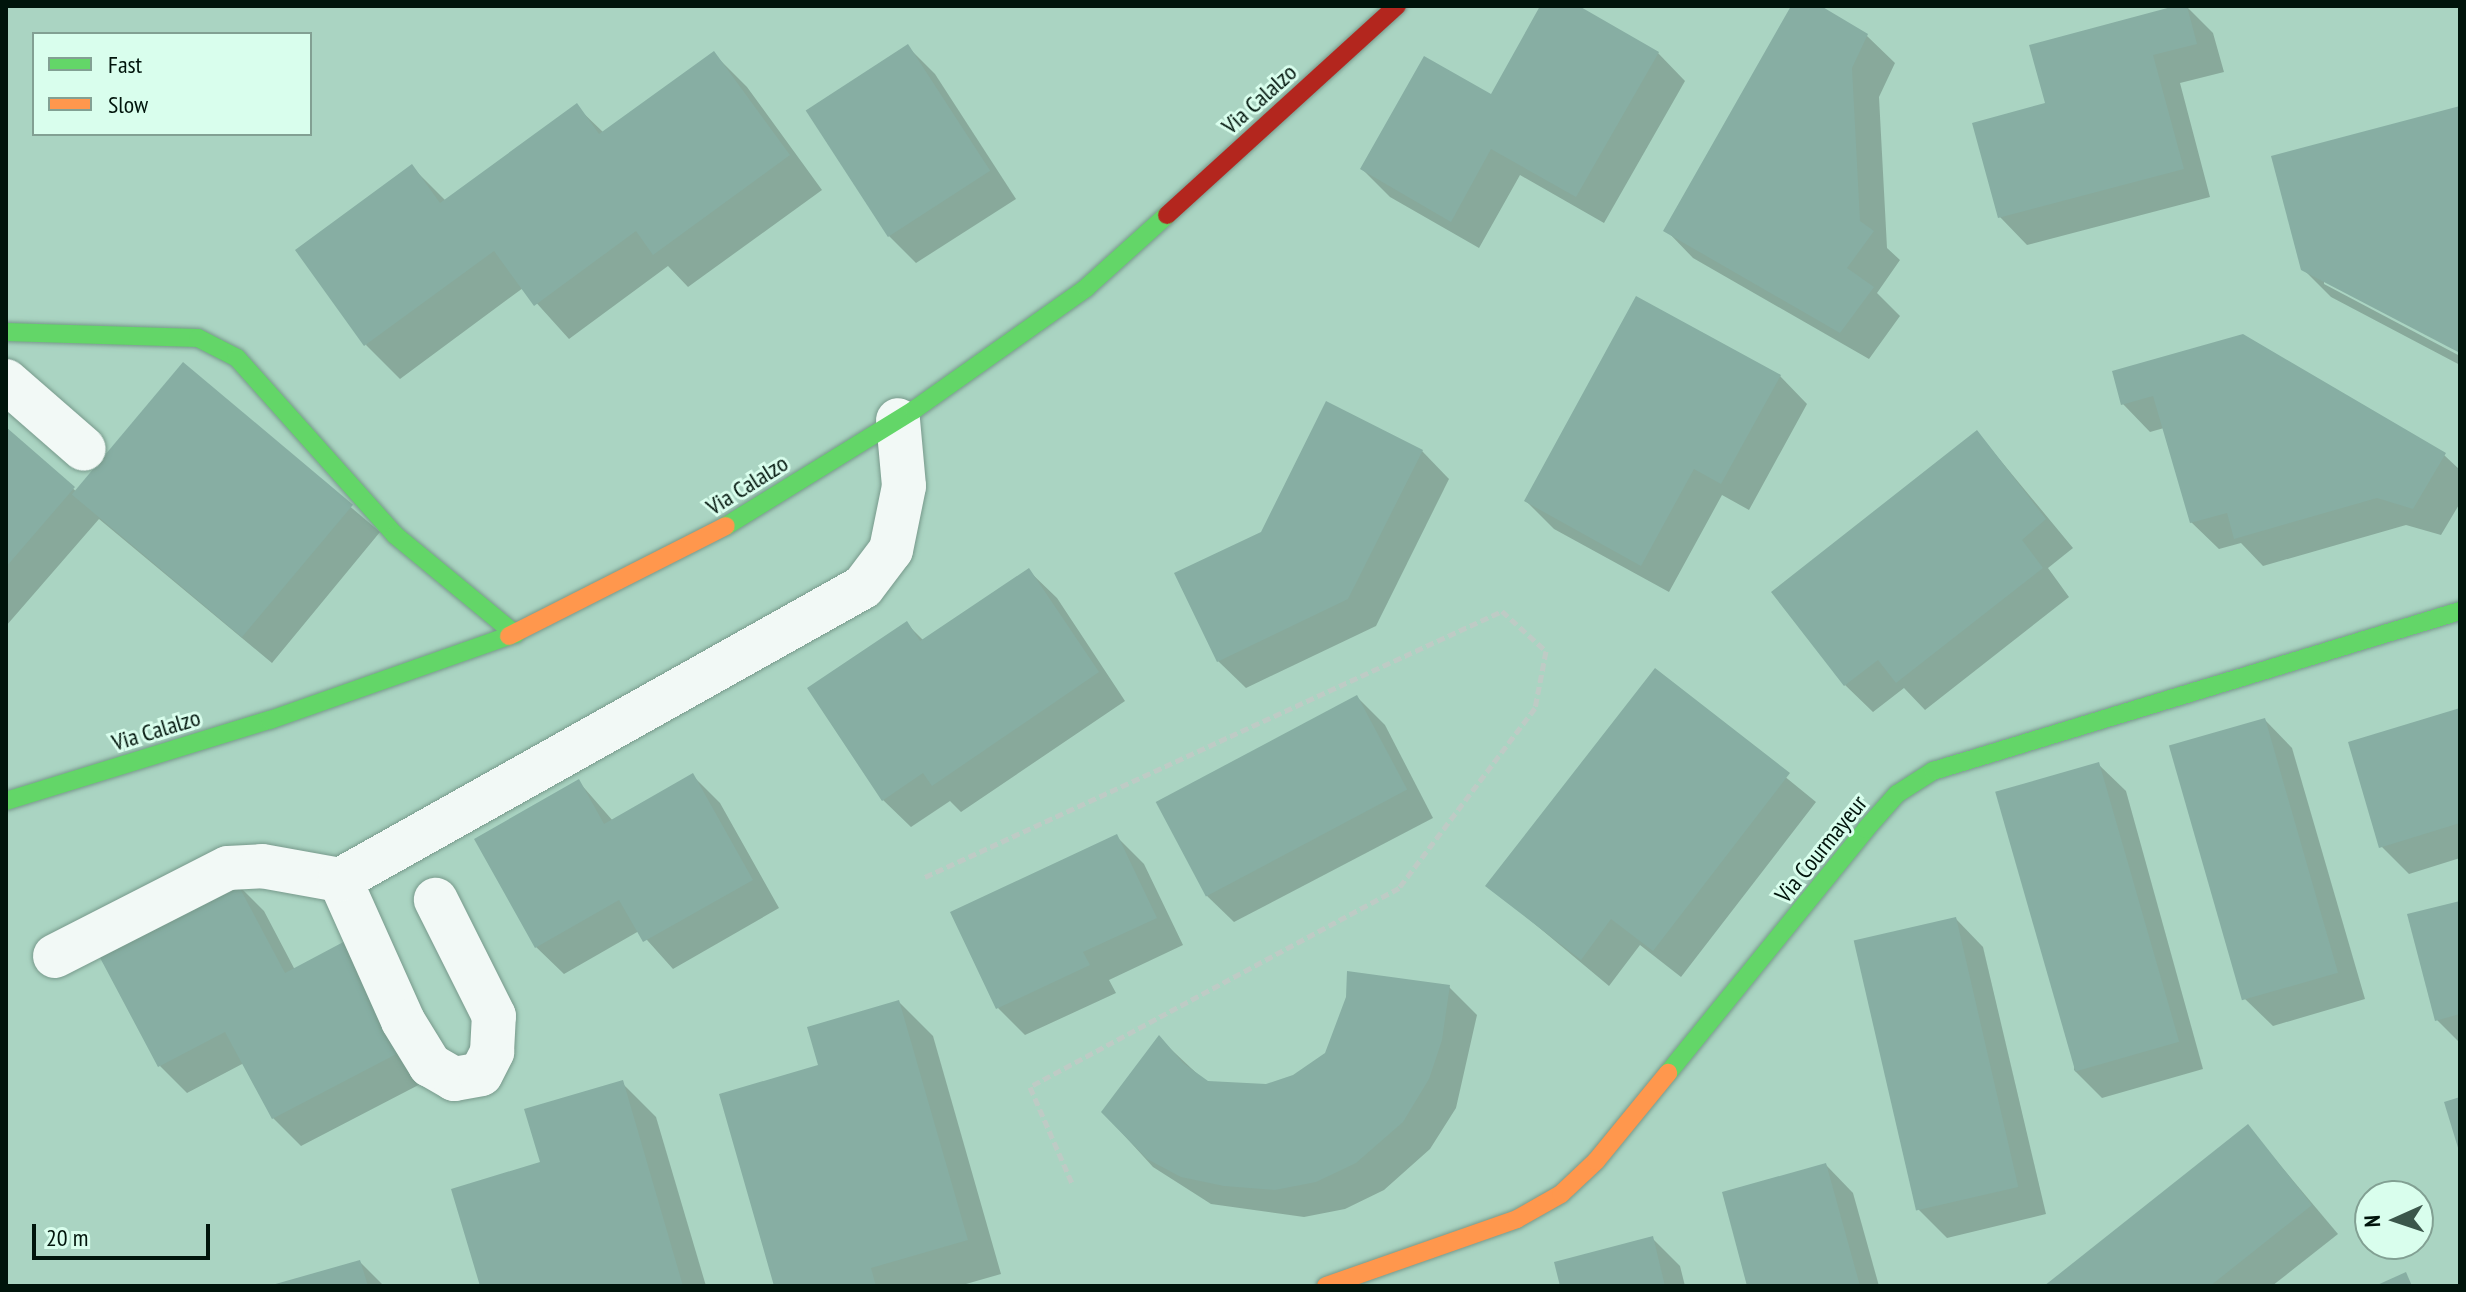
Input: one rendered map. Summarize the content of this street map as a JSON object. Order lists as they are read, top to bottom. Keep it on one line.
{"streets":{"street":["Via Calalzo","Via Courmayeur"]},"legend":["Fast","Slow"],"scale_bar":"20 m","north":"left"}
